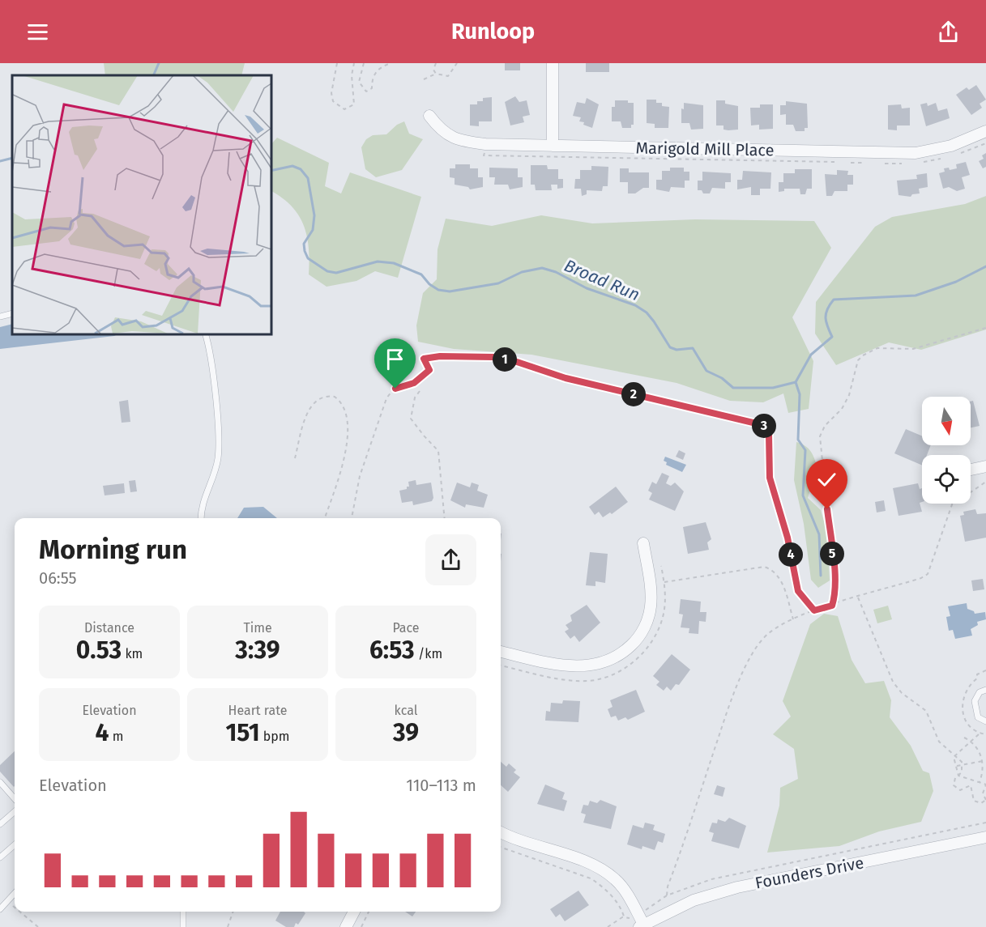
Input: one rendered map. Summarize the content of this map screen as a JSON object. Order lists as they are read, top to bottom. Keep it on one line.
{"streets":{"street":["Marigold Mill Place","Founders Drive"]},"water":["Broad Run"],"north":"bottom","page":{"header":"Runloop","pins":["1","2","3","5","4"],"heading":["Morning run","06:55"],"stats":[["Distance","0.53 km"],["Time","3:39"],["Pace","6:53 /km"],["Elevation","4 m"],["Heart rate","151 bpm"],["kcal","39"]],"chart":["Elevation","110–113 m"]}}
